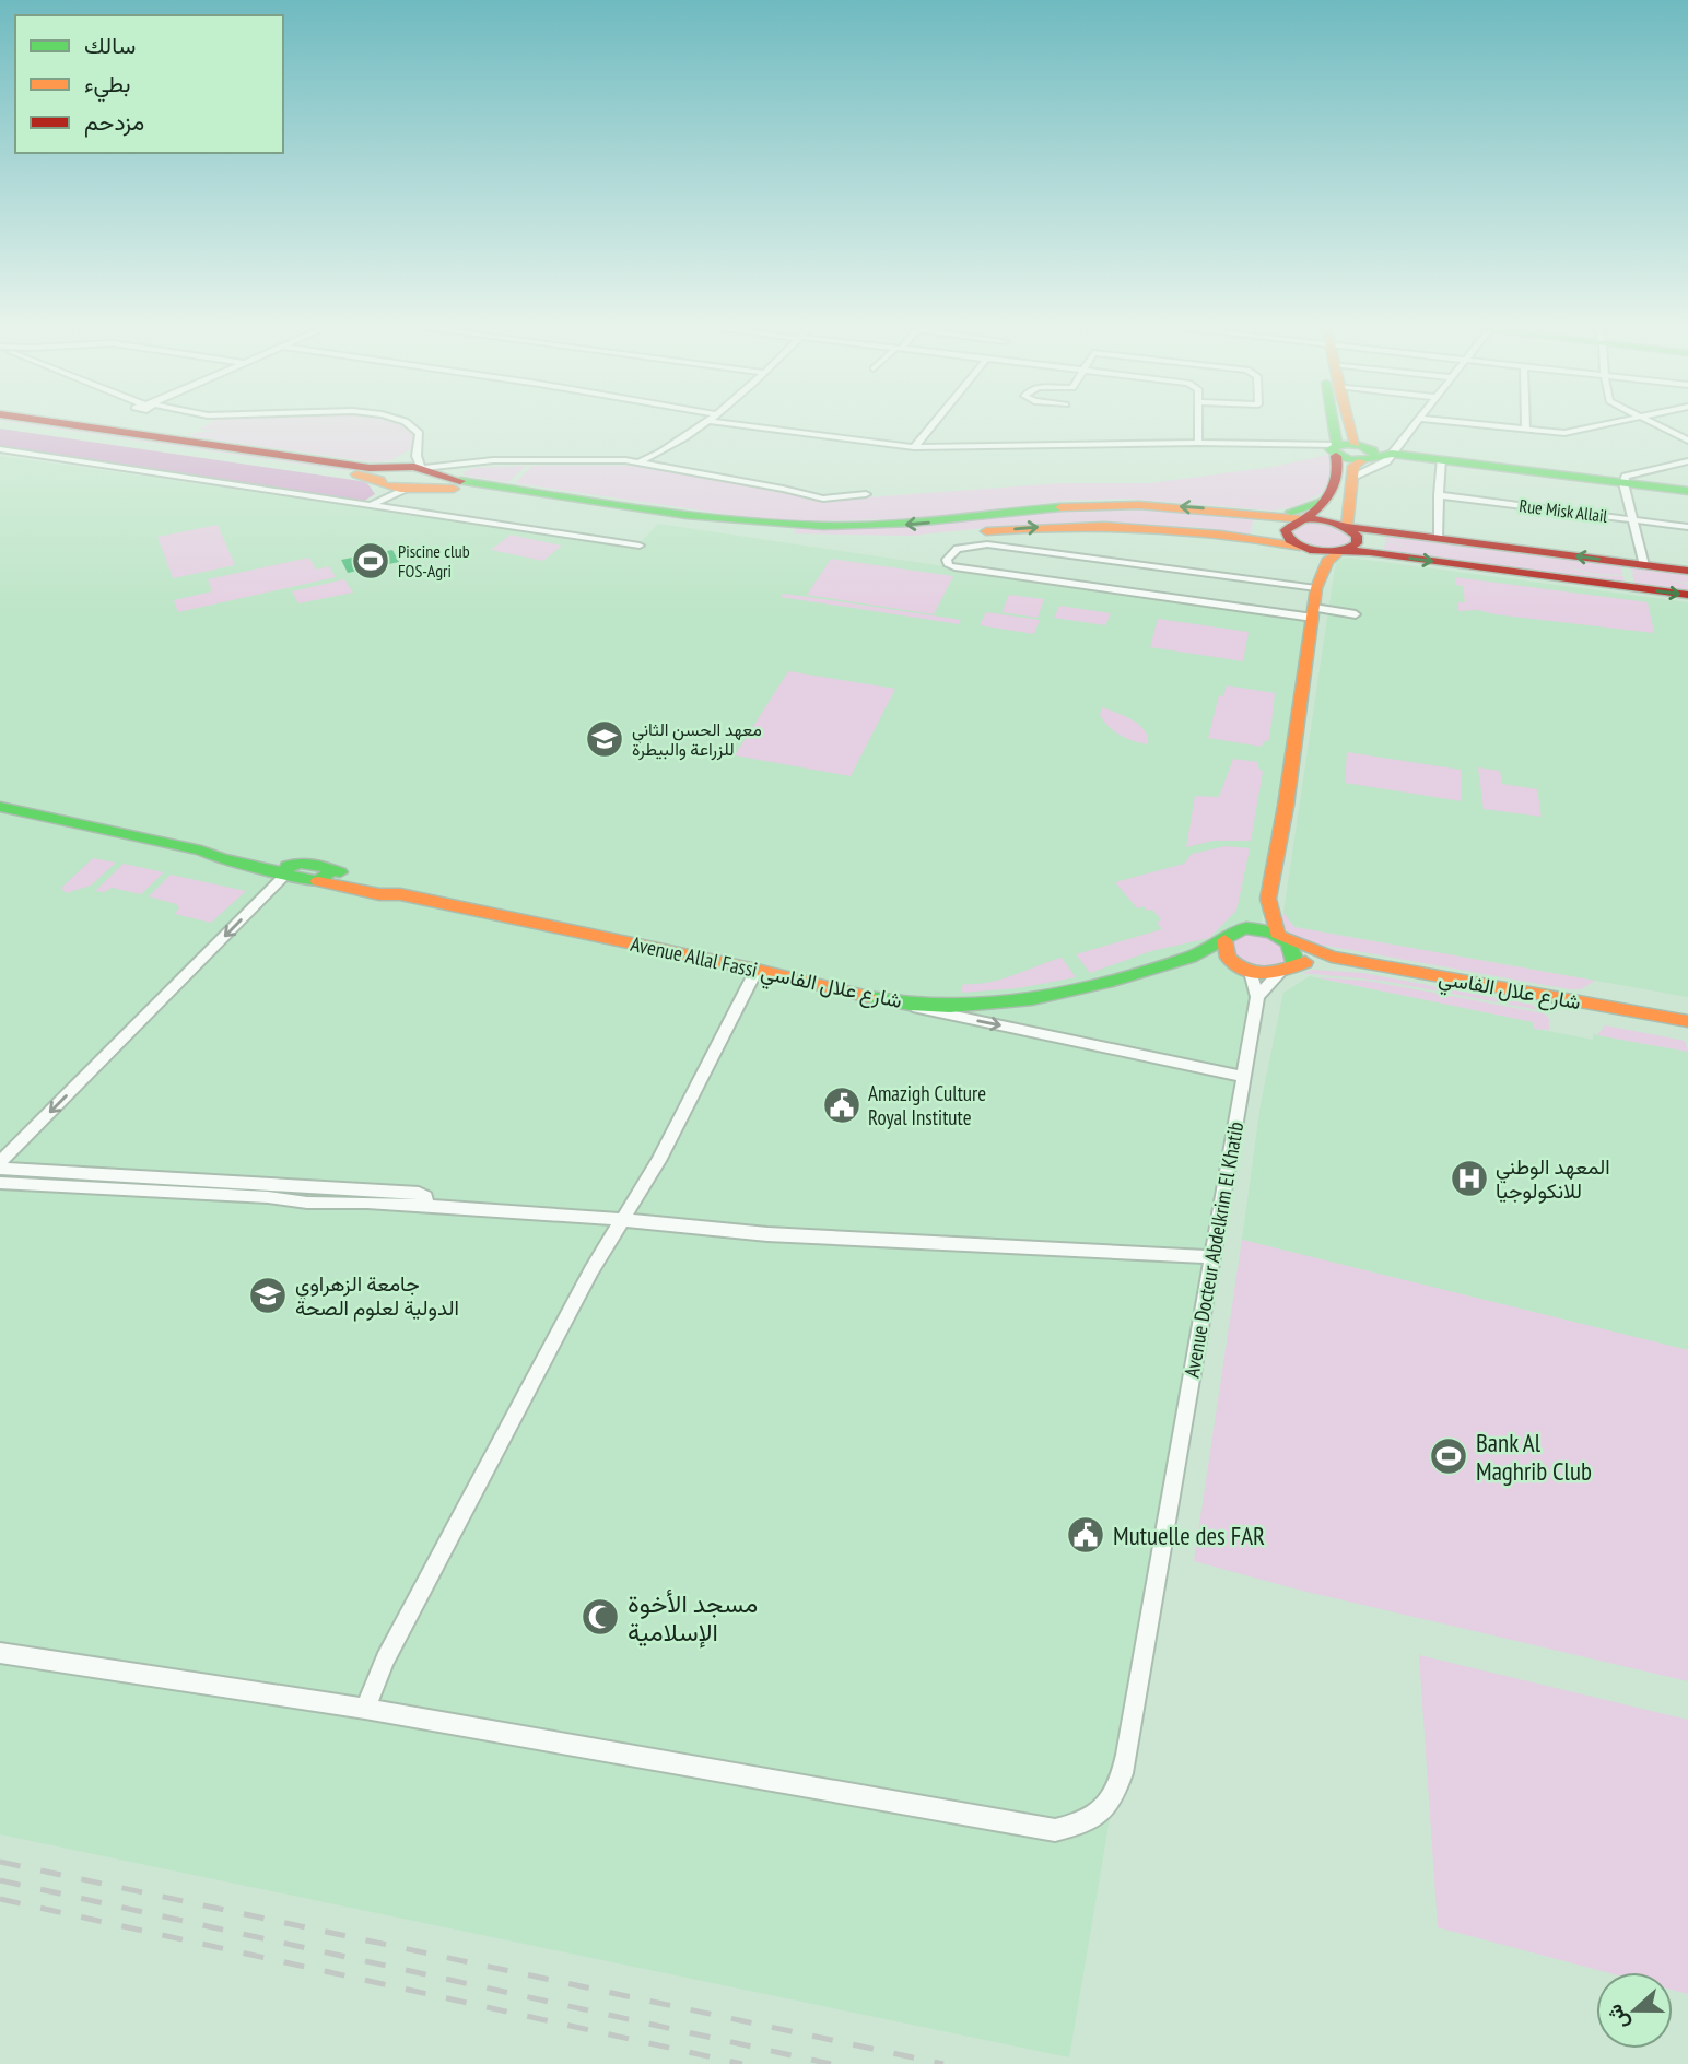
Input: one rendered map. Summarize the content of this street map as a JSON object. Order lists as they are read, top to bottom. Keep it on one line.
{"streets":{"main road":["Avenue Allal Fassi شارع علال الفاسي","شارع علال الفاسي"],"street":["Rue Misk Allail","Avenue Docteur Abdelkrim El Khatib"]},"places":{"sports":["Piscine club FOS-Agri","Bank Al Maghrib Club"],"school or university":["معهد الحسن الثاني للزراعة والبيطرة","جامعة الزهراوي الدولية لعلوم الصحة"],"public building":["Amazigh Culture Royal Institute","Mutuelle des FAR"],"hospital":["المعهد الوطني للانكولوجيا"],"mosque":["مسجد الأخوة الإسلامية"]},"legend":["سالك","بطيء","مزدحم"],"north":"left"}
